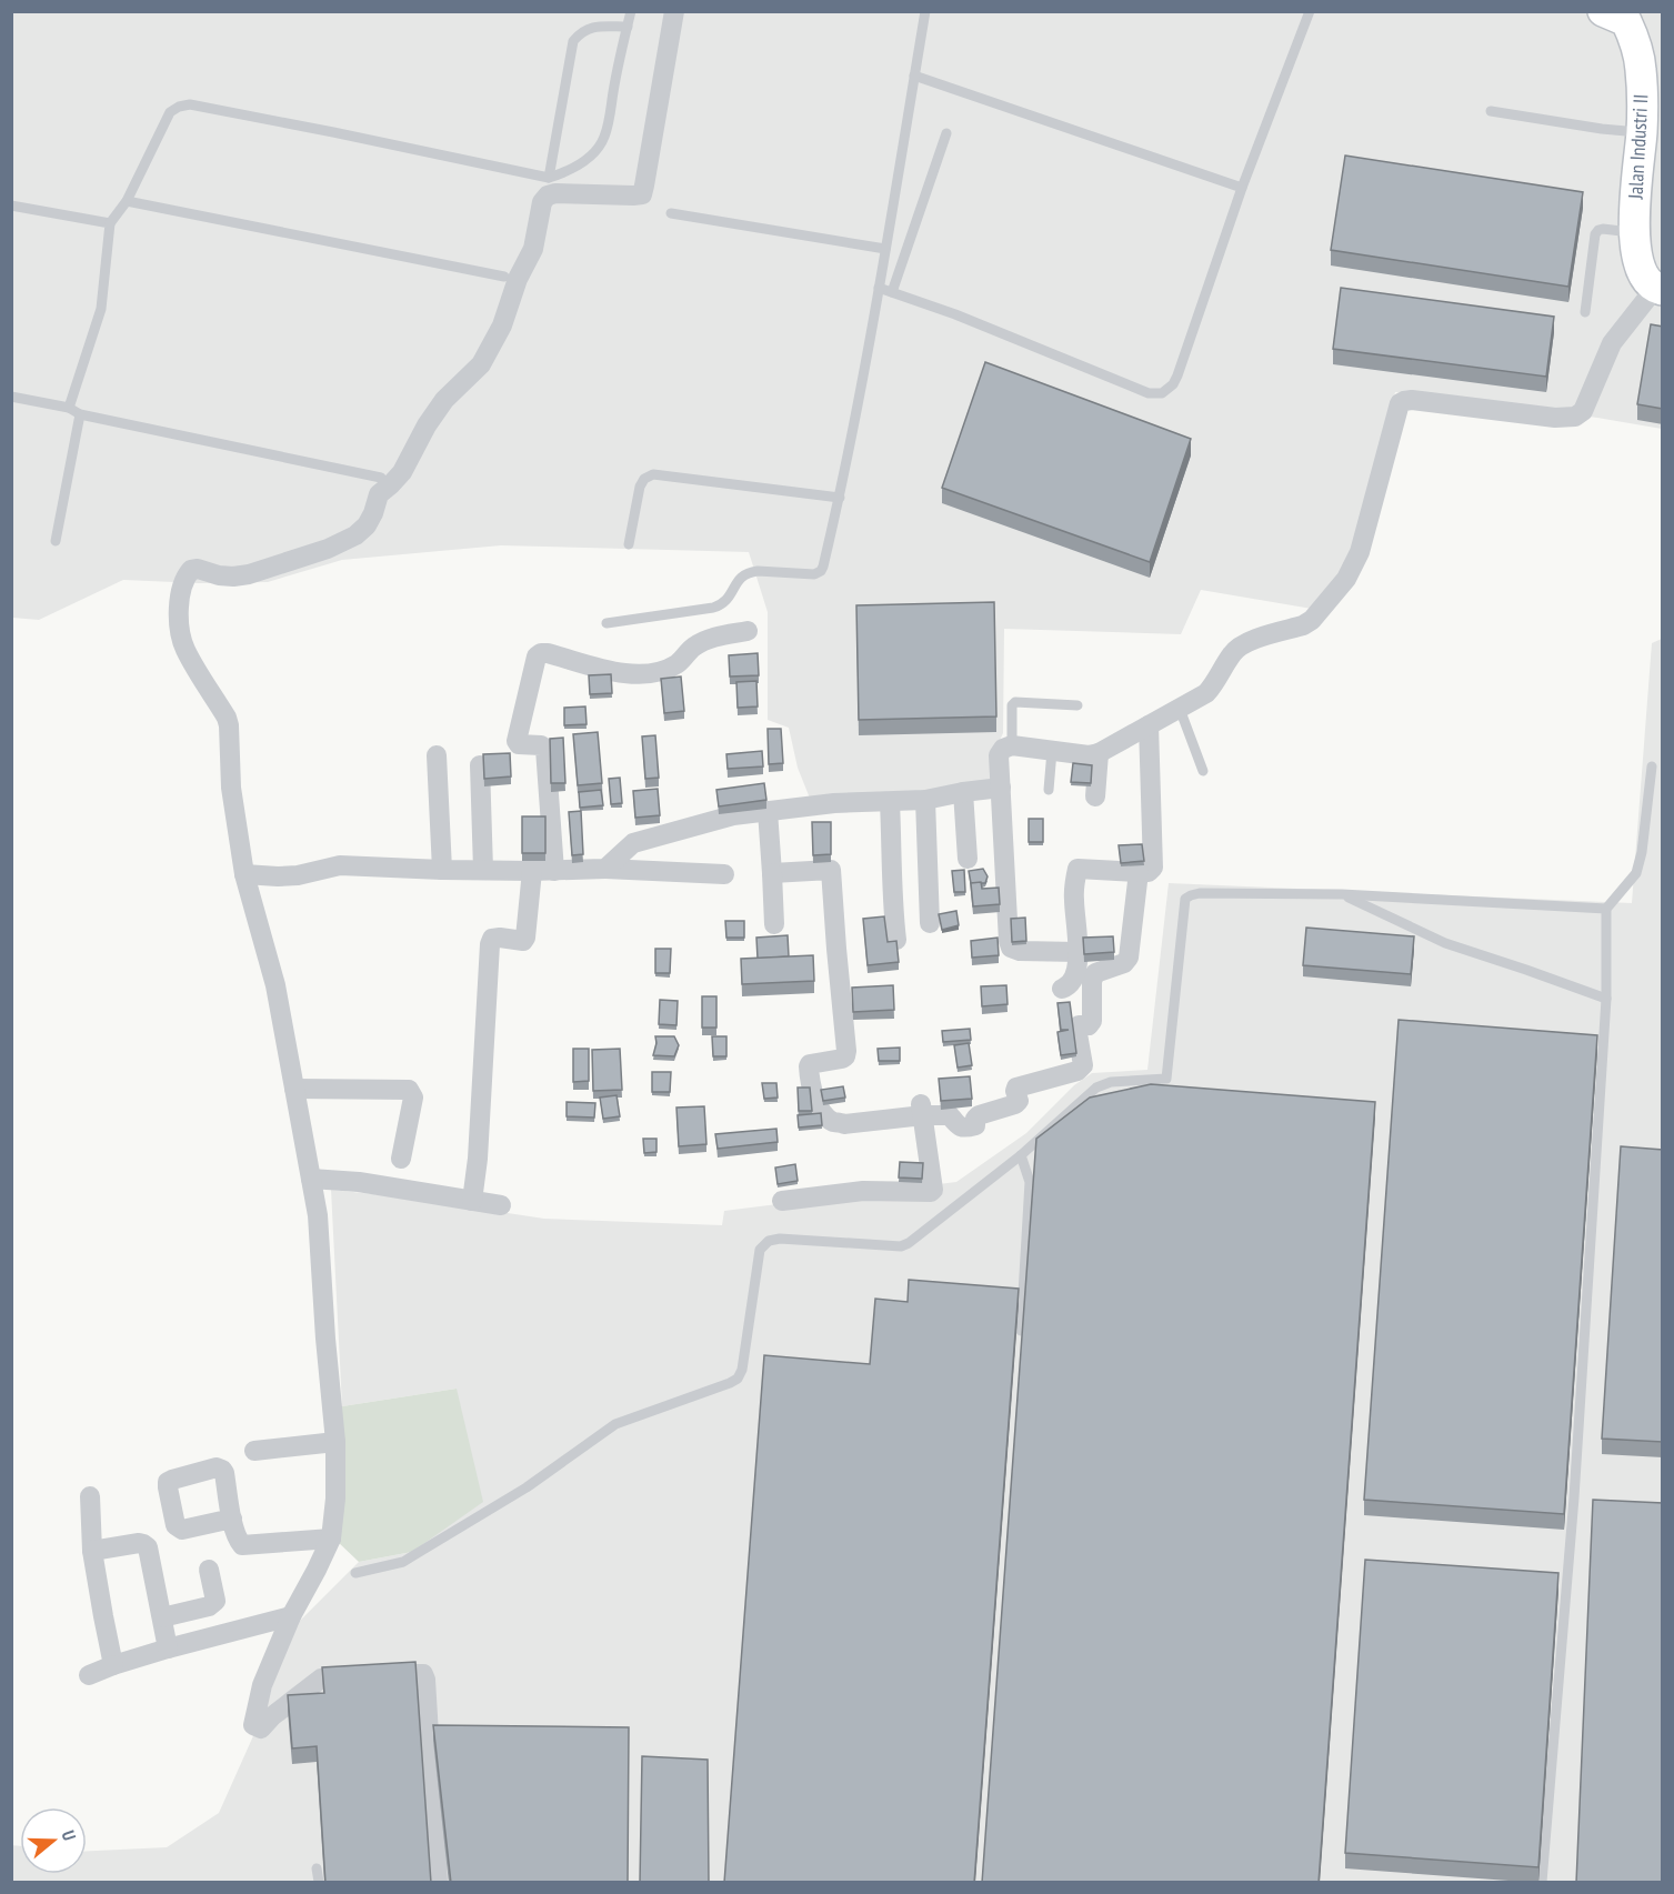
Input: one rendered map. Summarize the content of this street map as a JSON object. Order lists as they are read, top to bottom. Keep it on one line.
{"streets":{"main road":["Jalan Industri II"]},"north":"right"}
